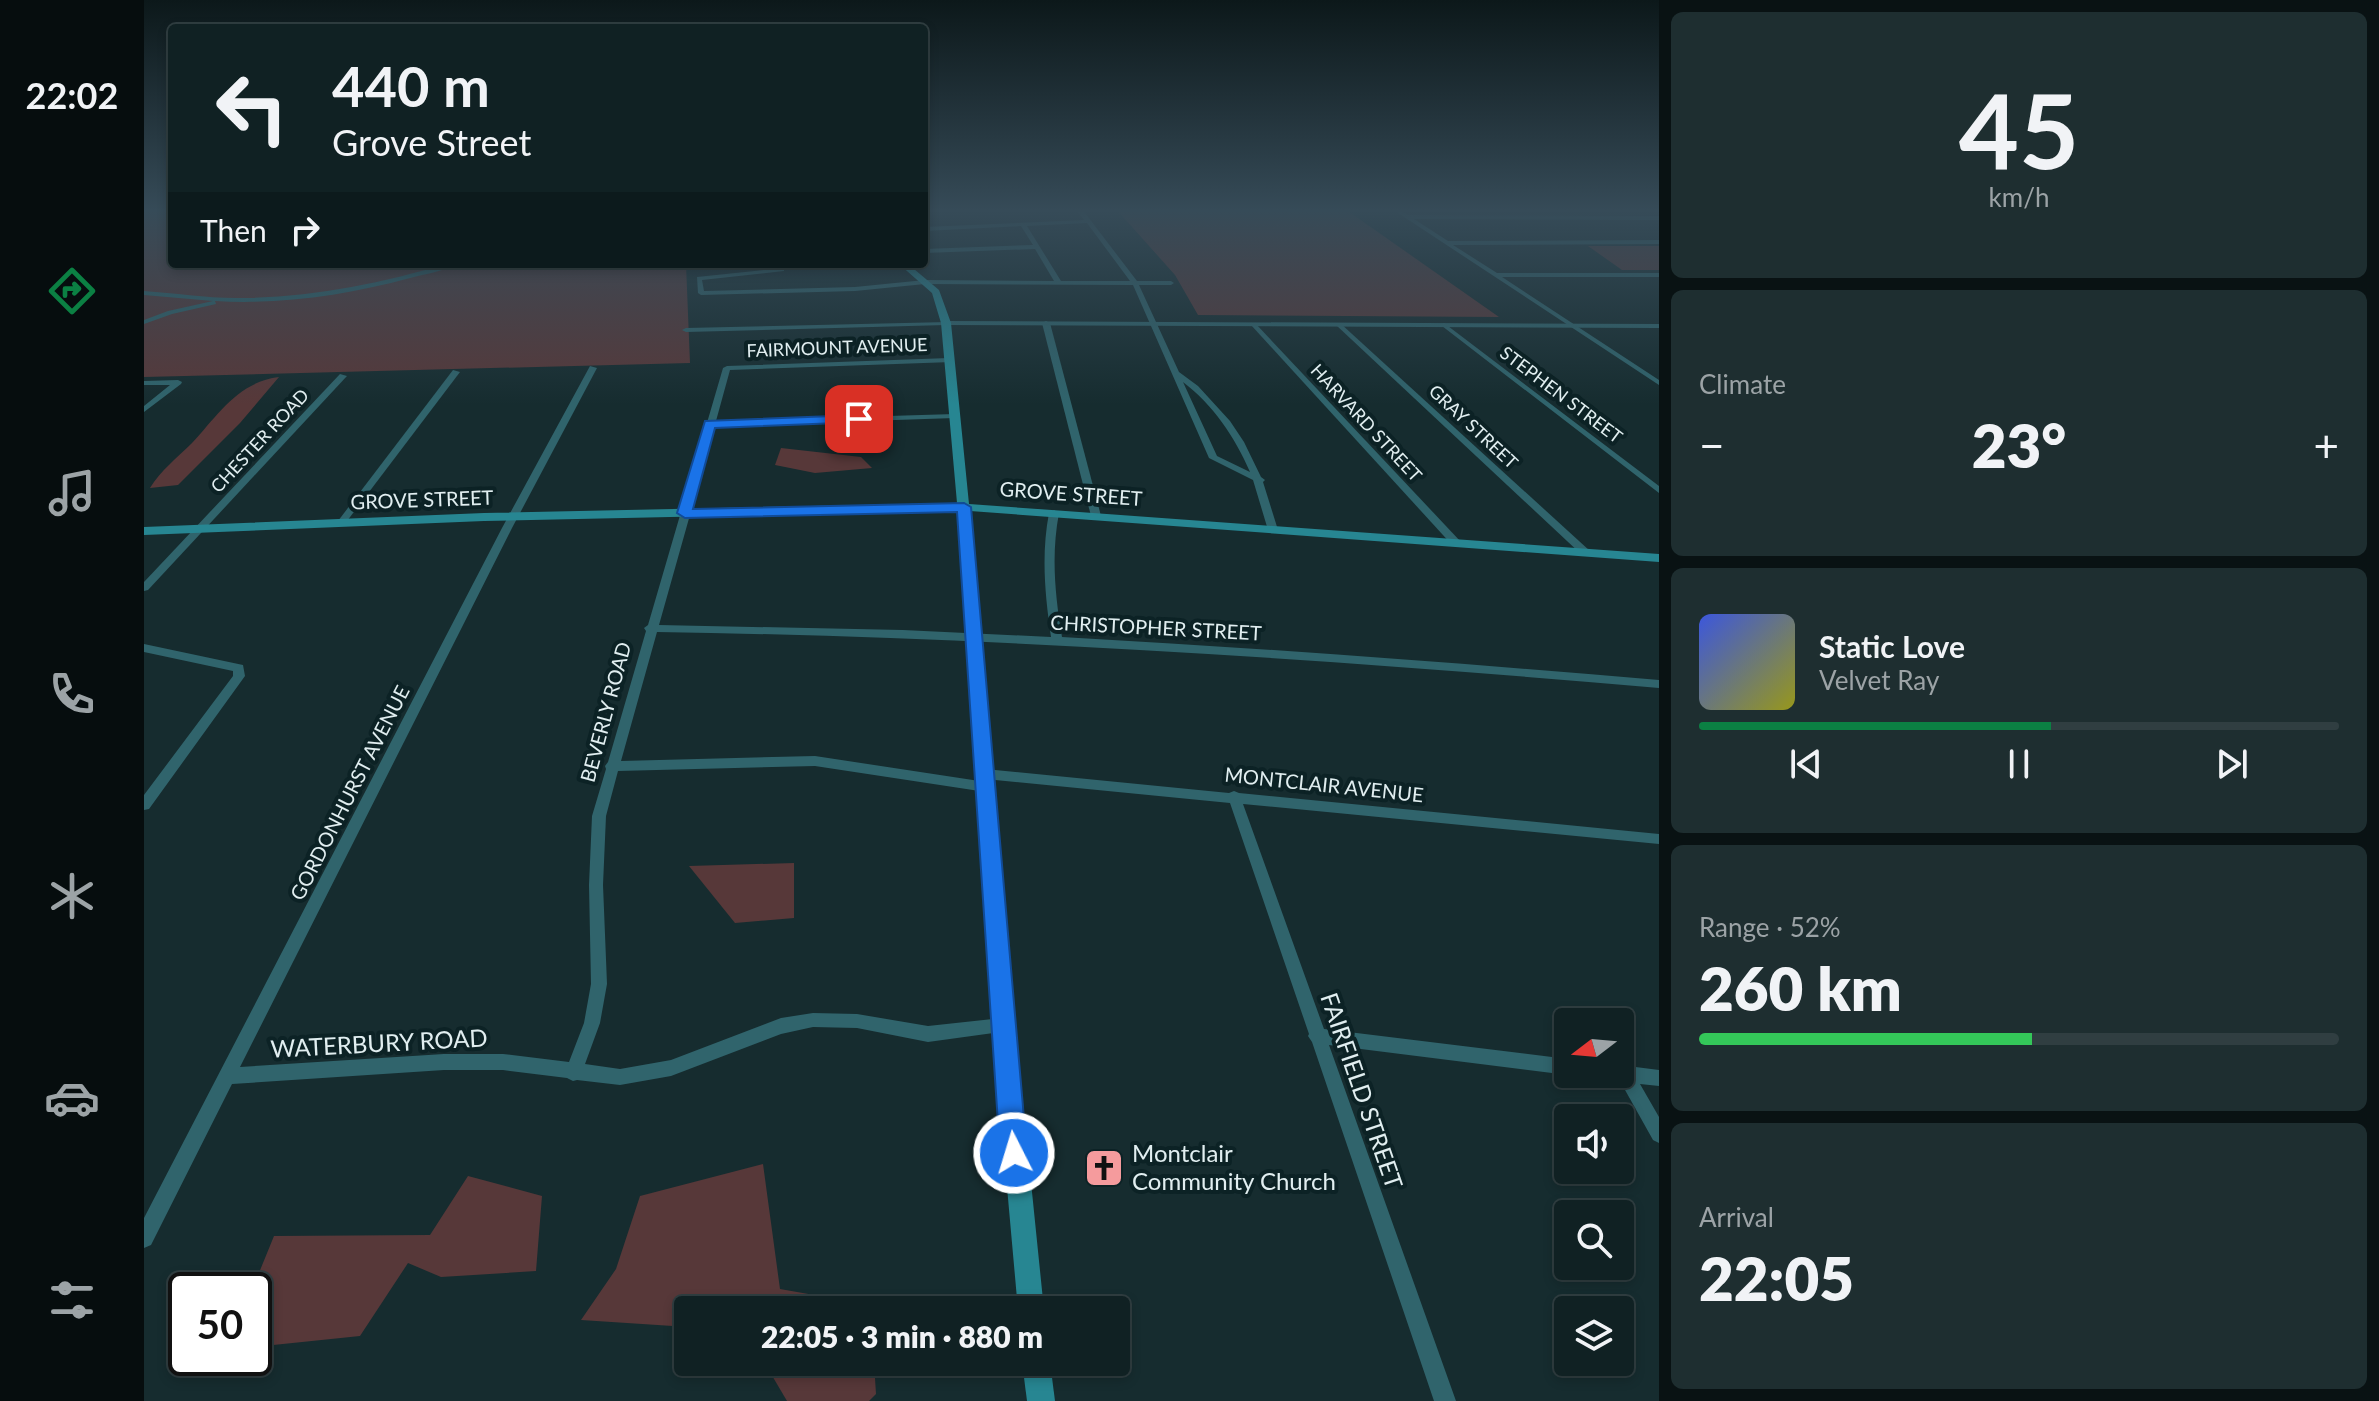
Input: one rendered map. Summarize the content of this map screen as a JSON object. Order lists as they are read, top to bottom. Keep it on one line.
{"streets":{"main road":["GROVE STREET"],"street":["FAIRMOUNT AVENUE","STEPHEN STREET","HARVARD STREET","GRAY STREET","CHESTER ROAD","CHRISTOPHER STREET","BEVERLY ROAD","MONTCLAIR AVENUE","GORDONHURST AVENUE","WATERBURY ROAD","FAIRFIELD STREET"]},"crossings":[["FAIRMOUNT AVENUE","BEVERLY ROAD"],["HARVARD STREET","GROVE STREET"],["GRAY STREET","GROVE STREET"],["CHESTER ROAD","GROVE STREET"],["GROVE STREET","BEVERLY ROAD"],["GROVE STREET","GORDONHURST AVENUE"],["CHRISTOPHER STREET","BEVERLY ROAD"],["BEVERLY ROAD","MONTCLAIR AVENUE"],["BEVERLY ROAD","WATERBURY ROAD"],["MONTCLAIR AVENUE","FAIRFIELD STREET"],["GORDONHURST AVENUE","WATERBURY ROAD"]],"places":{"church":["Montclair Community Church"]},"north":"left","page":{"tabs":"22:02","tile":[["45","km/h"],"Climate",["Range · 52%","260 km"],["Arrival","22:05"]],"turn":["440 m","Grove Street"],"then":"Then","heat":["−","23°","+"],"song":["Static Love","Velvet Ray"],"limit":"50","trip":"22:05 · 3 min · 880 m"}}
